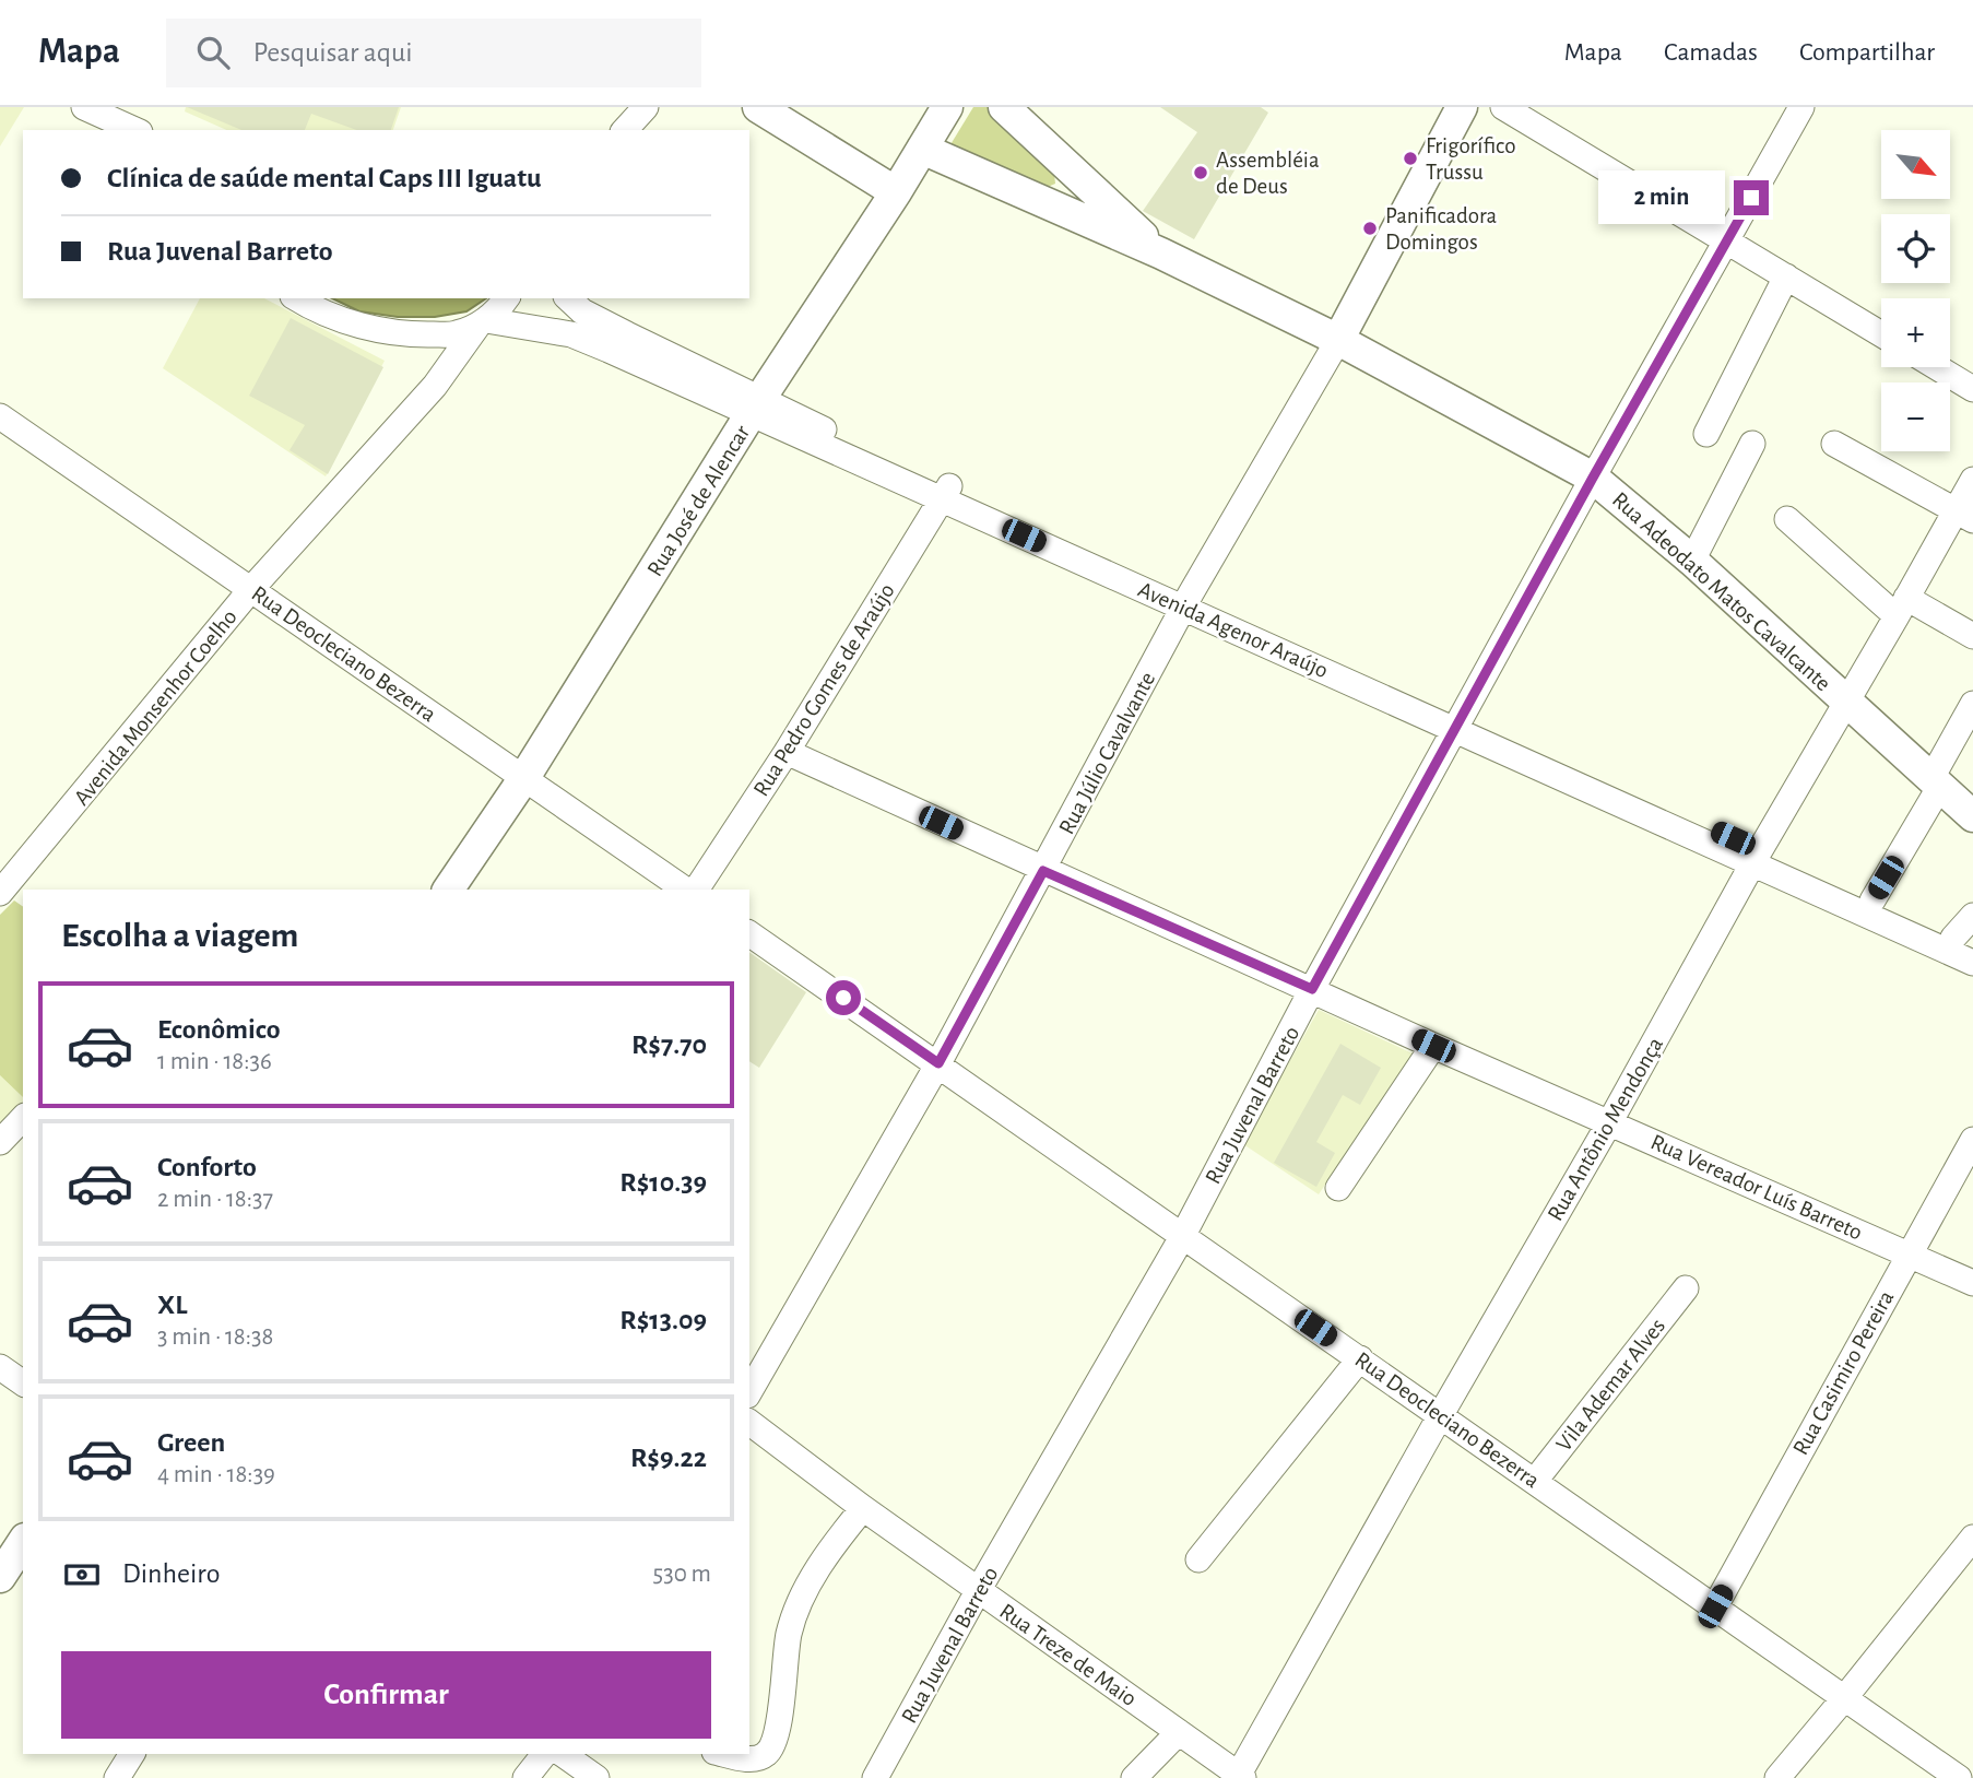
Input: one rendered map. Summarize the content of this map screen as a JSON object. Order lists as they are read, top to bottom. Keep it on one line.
{"streets":{"main road":["Rua José de Alencar","Rua Adeodato Matos Cavalcante","Rua Júlio Cavalvante"],"street":["Avenida Agenor Araújo","Rua Deocleciano Bezerra","Rua Pedro Gomes de Araújo","Avenida Monsenhor Coelho","Rua Juvenal Barreto","Rua Antônio Mendonça","Rua Vereador Luís Barreto","Rua Casimiro Pereira","Vila Ademar Alves","Rua Treze de Maio"]},"crossings":[["Rua José de Alencar","Rua Adeodato Matos Cavalcante"],["Rua José de Alencar","Avenida Agenor Araújo"],["Rua José de Alencar","Rua Deocleciano Bezerra"],["Rua Adeodato Matos Cavalcante","Rua Júlio Cavalvante"],["Rua Adeodato Matos Cavalcante","Rua Juvenal Barreto"],["Rua Adeodato Matos Cavalcante","Rua Antônio Mendonça"],["Avenida Agenor Araújo","Rua Pedro Gomes de Araújo"],["Avenida Agenor Araújo","Avenida Monsenhor Coelho"],["Avenida Agenor Araújo","Rua Júlio Cavalvante"],["Avenida Agenor Araújo","Rua Juvenal Barreto"],["Avenida Agenor Araújo","Rua Antônio Mendonça"],["Rua Deocleciano Bezerra","Avenida Monsenhor Coelho"],["Rua Deocleciano Bezerra","Rua Júlio Cavalvante"],["Rua Deocleciano Bezerra","Rua Juvenal Barreto"],["Rua Deocleciano Bezerra","Rua Antônio Mendonça"],["Rua Deocleciano Bezerra","Rua Casimiro Pereira"],["Rua Deocleciano Bezerra","Vila Ademar Alves"],["Rua Pedro Gomes de Araújo","Rua Vereador Luís Barreto"],["Rua Júlio Cavalvante","Rua Vereador Luís Barreto"],["Rua Juvenal Barreto","Rua Vereador Luís Barreto"],["Rua Juvenal Barreto","Rua Treze de Maio"],["Rua Antônio Mendonça","Rua Vereador Luís Barreto"],["Rua Antônio Mendonça","Rua Treze de Maio"],["Rua Vereador Luís Barreto","Rua Casimiro Pereira"]],"places":["Frigorífico Trussu","Assembléia de Deus","Panificadora Domingos"],"north":"bottom right","page":{"header":"Mapa","search":"Pesquisar aqui","nav":["Mapa","Camadas","Compartilhar"],"map_buttons":["+","−"],"banner":["Clínica de saúde mental Caps III Iguatu","Rua Juvenal Barreto"],"bubble":"2 min","heading":"Escolha a viagem","list":[{"name":"Econômico","note":"1 min · 18:36","value":"R$7.70"},{"name":"Conforto","note":"2 min · 18:37","value":"R$10.39"},{"name":"XL","note":"3 min · 18:38","value":"R$13.09"},{"name":"Green","note":"4 min · 18:39","value":"R$9.22"}],"pay":["Dinheiro","530 m"],"buttons":"Confirmar"}}
